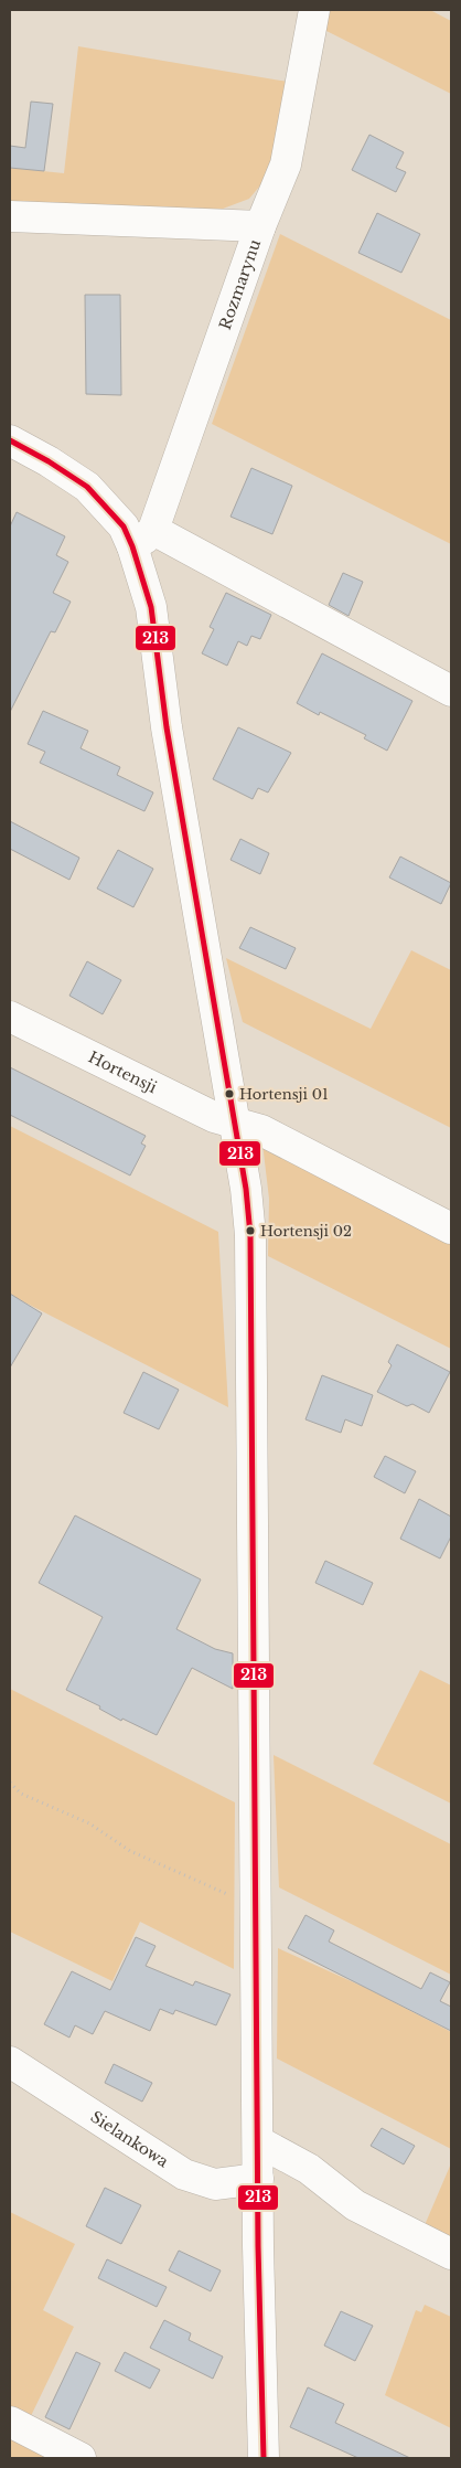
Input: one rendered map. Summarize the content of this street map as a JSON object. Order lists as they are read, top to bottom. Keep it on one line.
{"streets":{"street":["Rozmarynu","Hortensji","Sielankowa"]},"places":["Hortensji 01","Hortensji 02"],"lines":["transit line 213"]}
